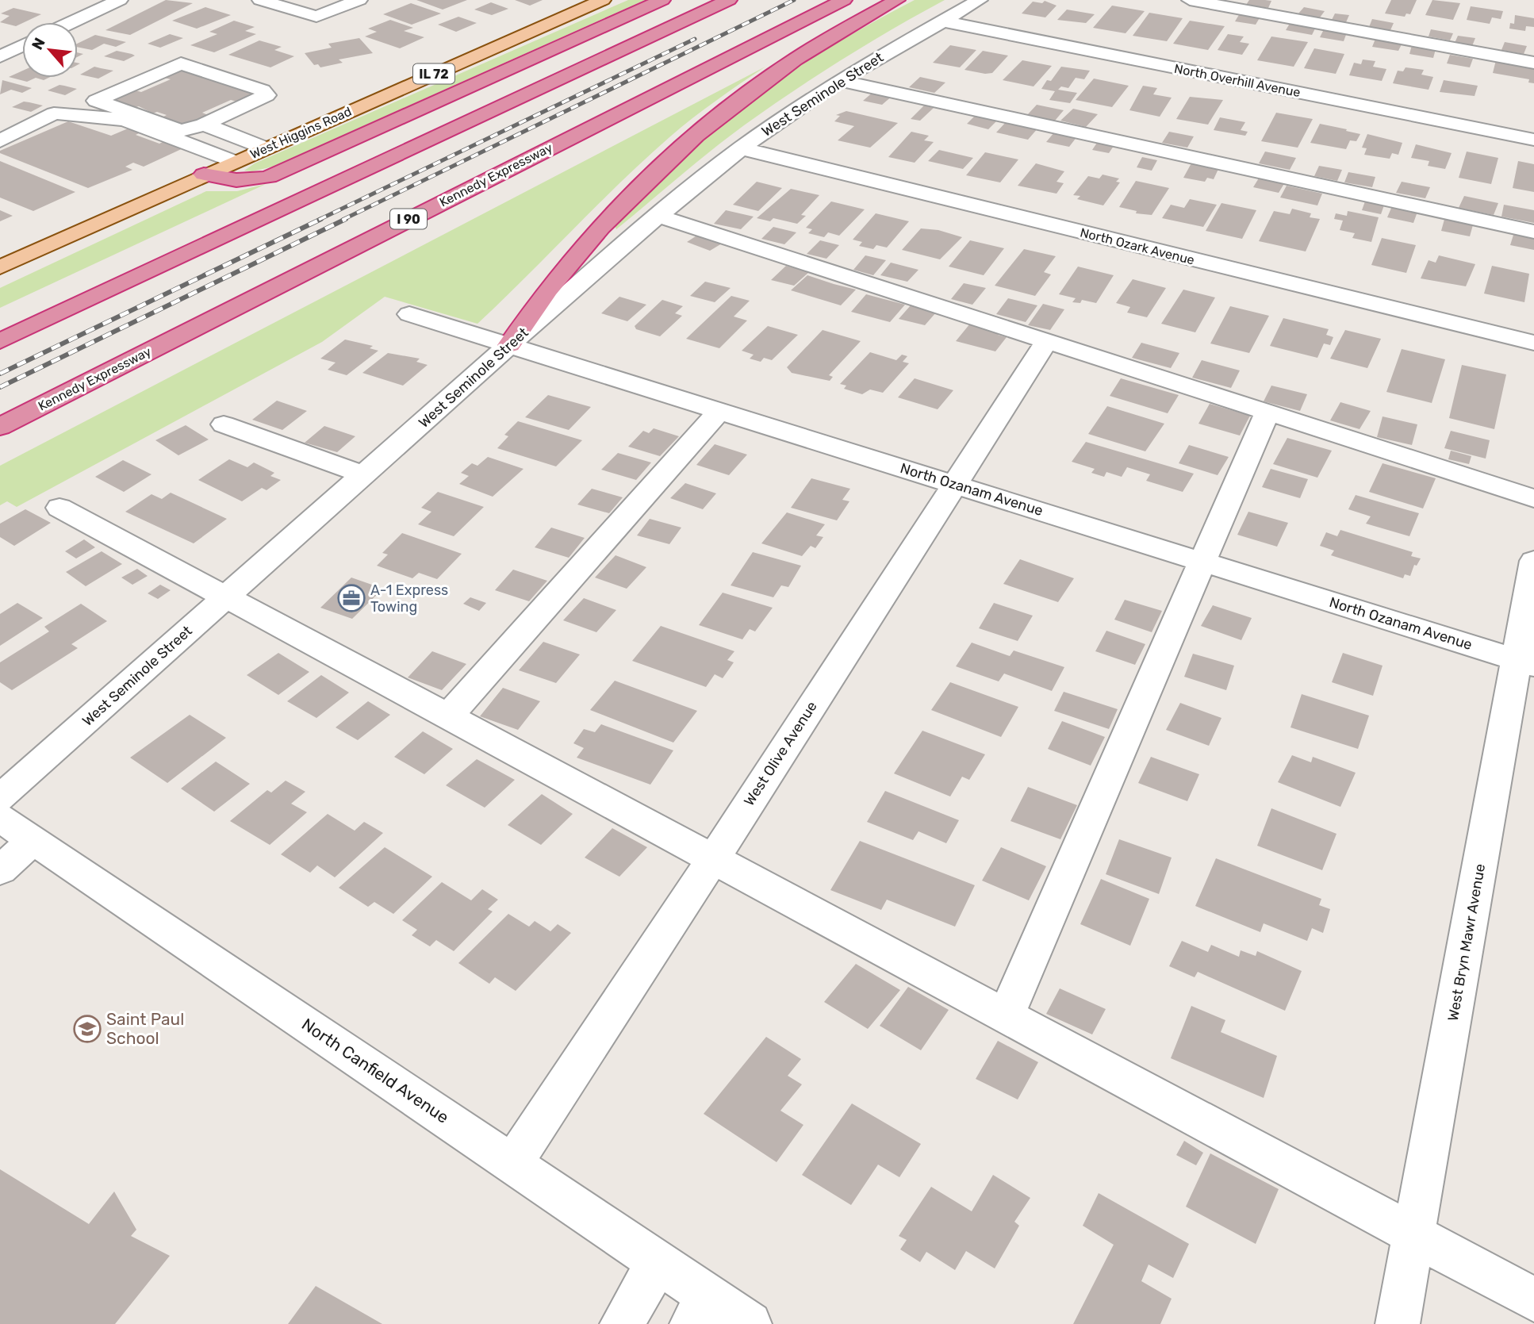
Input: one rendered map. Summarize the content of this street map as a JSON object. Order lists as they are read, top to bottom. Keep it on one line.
{"streets":{"highway":["Kennedy Expressway","I 90"],"main road":["IL 72","West Higgins Road"],"street":["North Overhill Avenue","West Seminole Street","North Ozark Avenue","North Ozanam Avenue","West Olive Avenue","West Bryn Mawr Avenue","North Canfield Avenue"]},"crossings":[["North Overhill Avenue","West Seminole Street"],["West Seminole Street","North Ozark Avenue"],["West Seminole Street","North Ozanam Avenue"],["North Ozanam Avenue","West Olive Avenue"],["North Ozanam Avenue","West Bryn Mawr Avenue"],["West Olive Avenue","North Canfield Avenue"]],"places":{"office":["A-1 Express Towing"],"school or university":["Saint Paul School"]},"north":"top left"}
